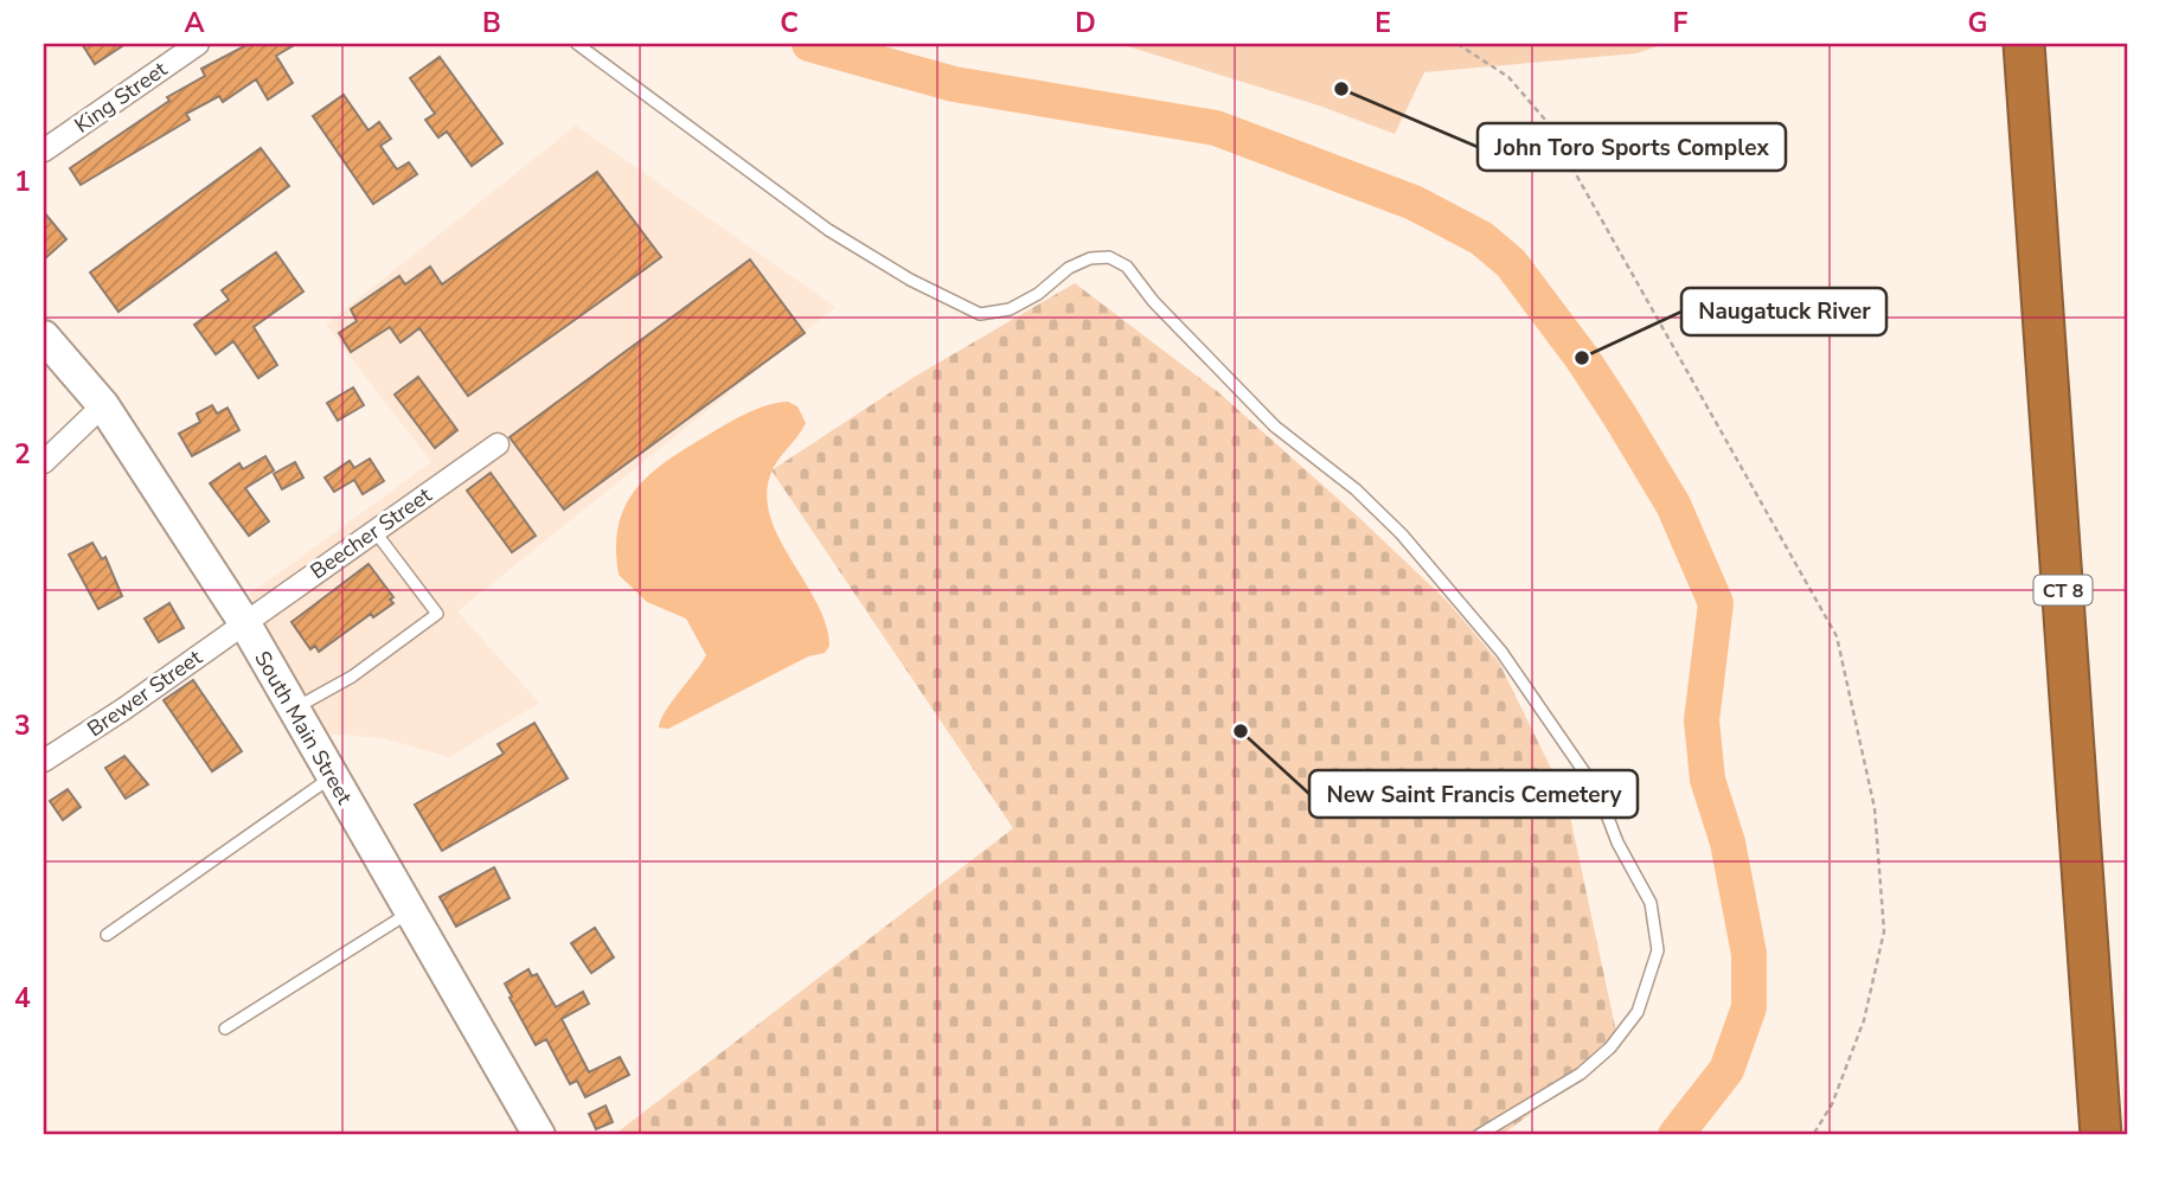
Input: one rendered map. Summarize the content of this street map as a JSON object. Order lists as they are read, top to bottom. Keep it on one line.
{"streets":{"highway":["CT 8"],"main road":["South Main Street"],"street":["King Street","Beecher Street","Brewer Street"]},"crossings":[["Beecher Street","Brewer Street"],["Beecher Street","South Main Street"],["Brewer Street","South Main Street"]],"places":["John Toro Sports Complex","Naugatuck River","New Saint Francis Cemetery"],"grid":{"columns":["A","B","C","D","E","F","G"],"rows":["1","2","3","4"]}}
